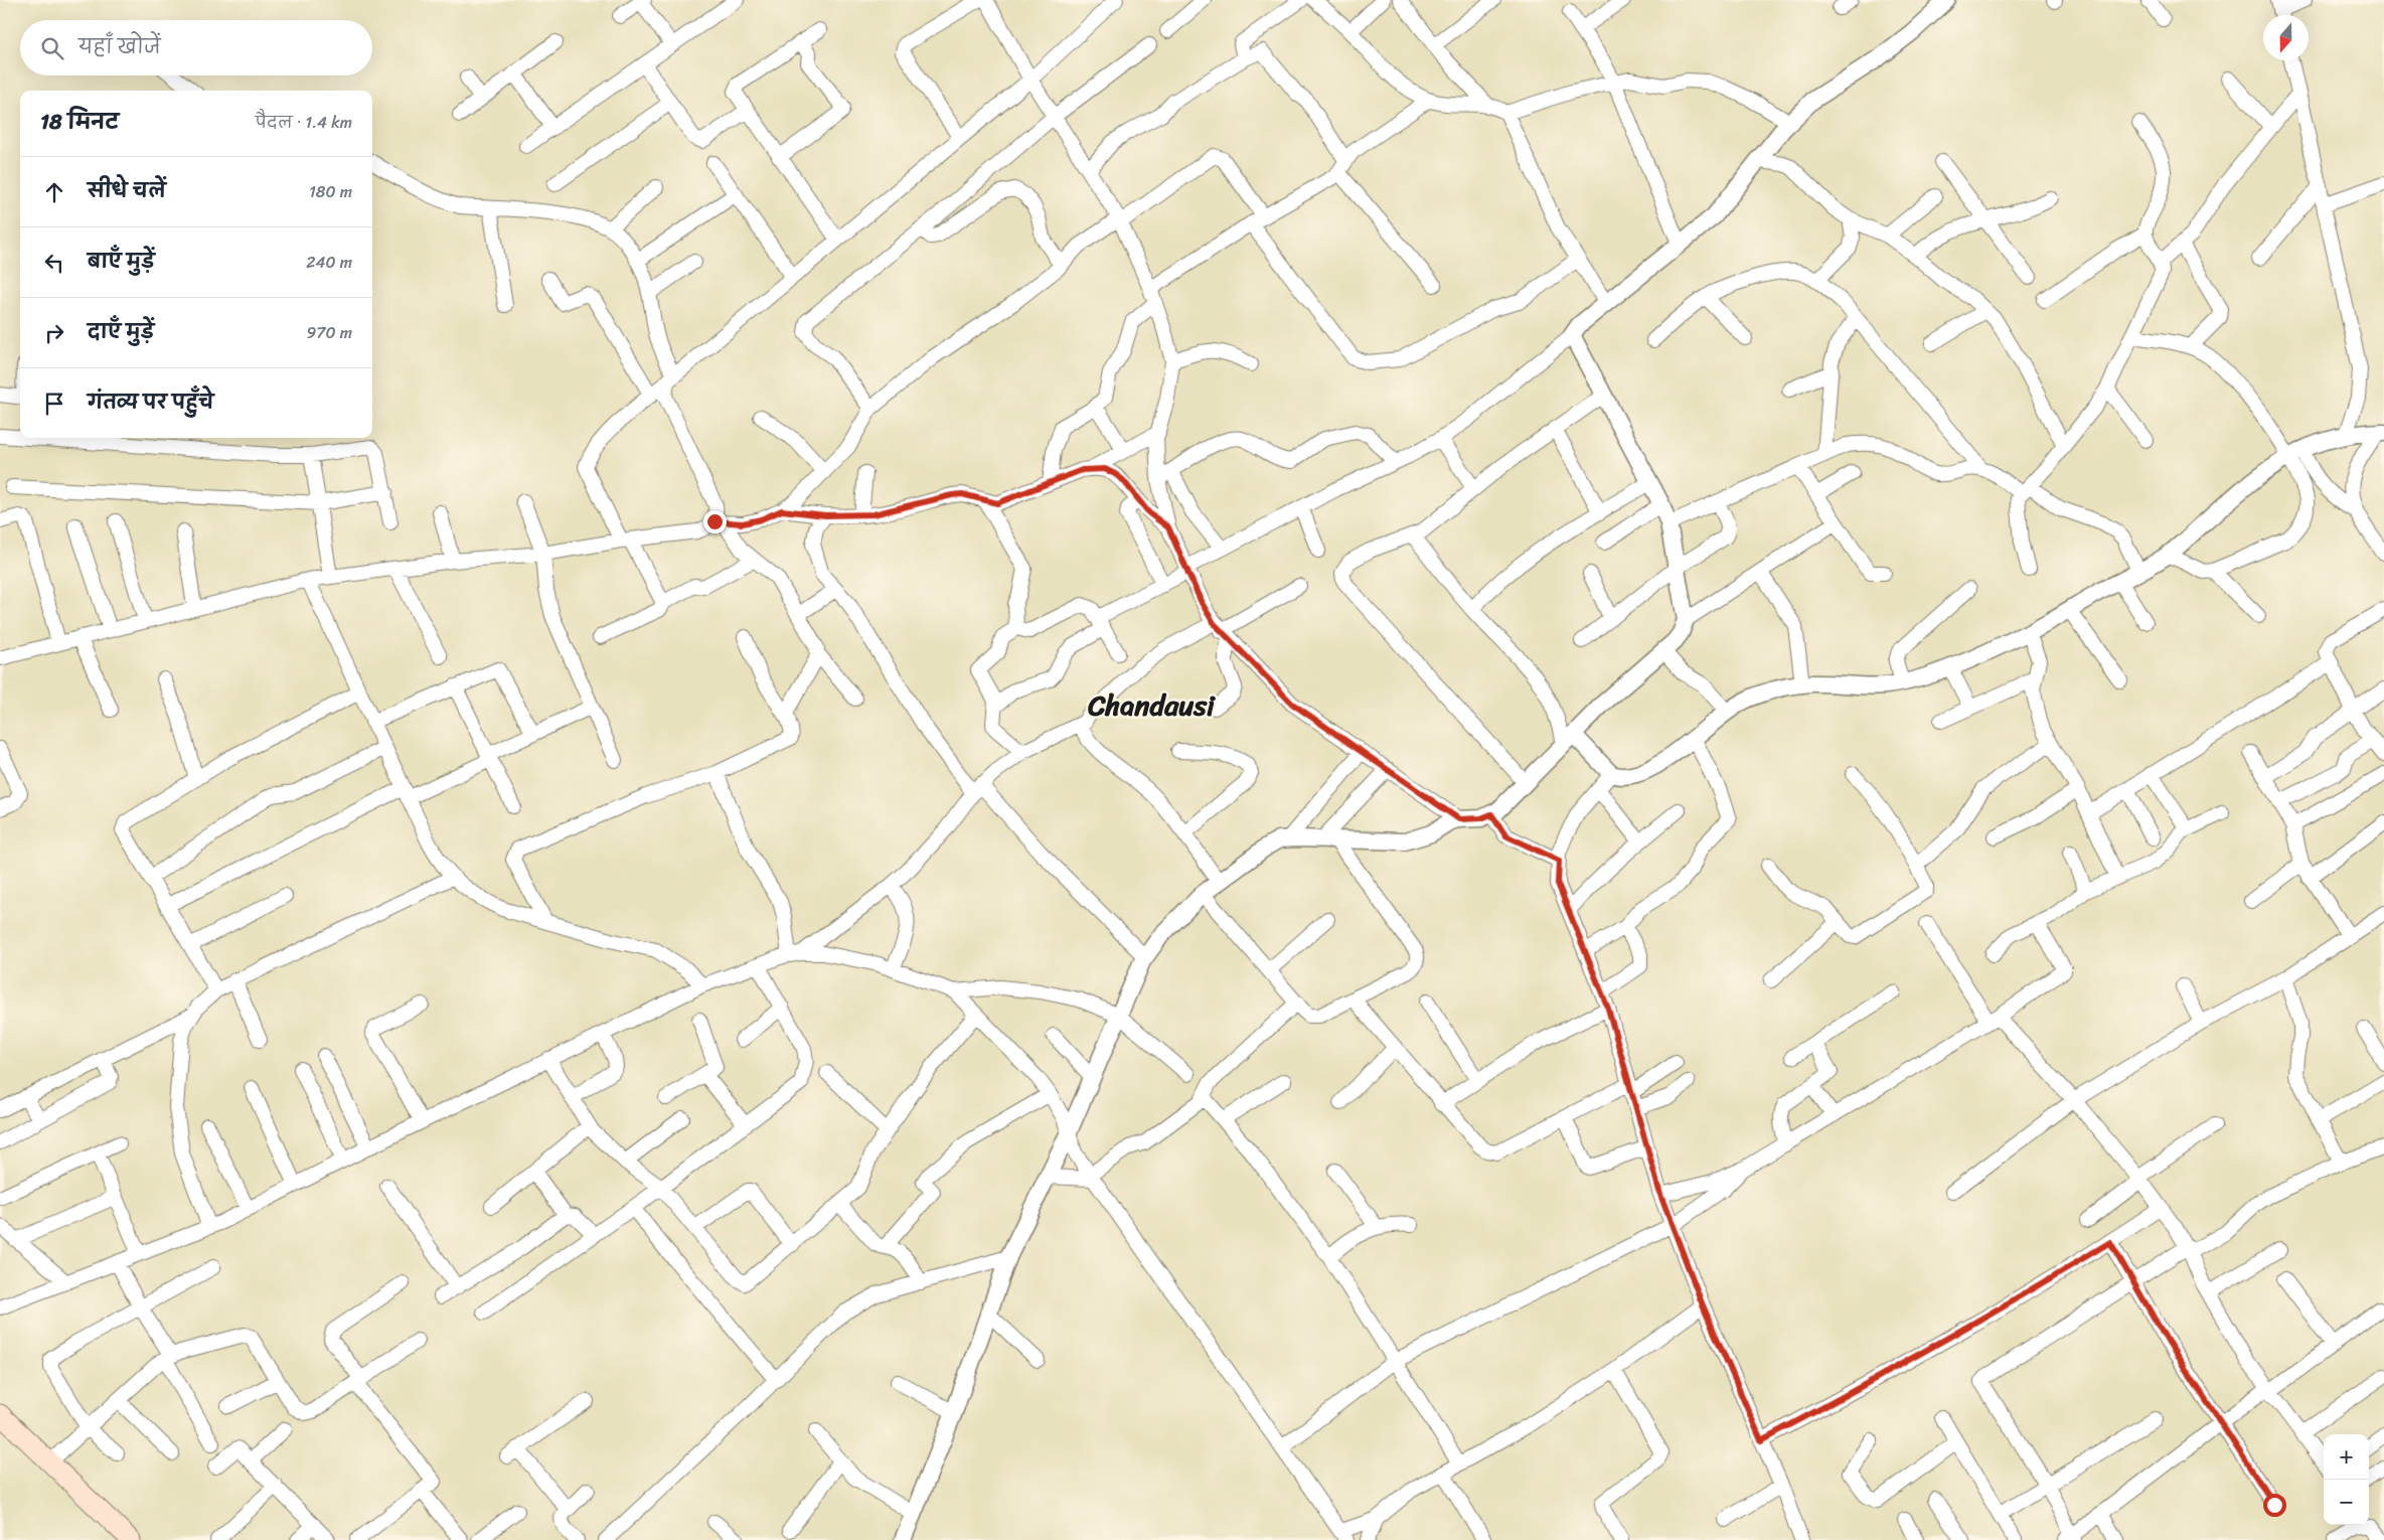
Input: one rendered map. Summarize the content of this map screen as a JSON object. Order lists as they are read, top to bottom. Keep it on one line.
{"districts":["Chandausi"],"north":"bottom","page":{"search":"यहाँ खोजें","heading":["18 मिनट","पैदल · 1.4 km"],"list":[["सीधे चलें","180 m"],["बाएँ मुड़ें","240 m"],["दाएँ मुड़ें","970 m"],"गंतव्य पर पहुँचे"],"map_buttons":["+","−"]}}
